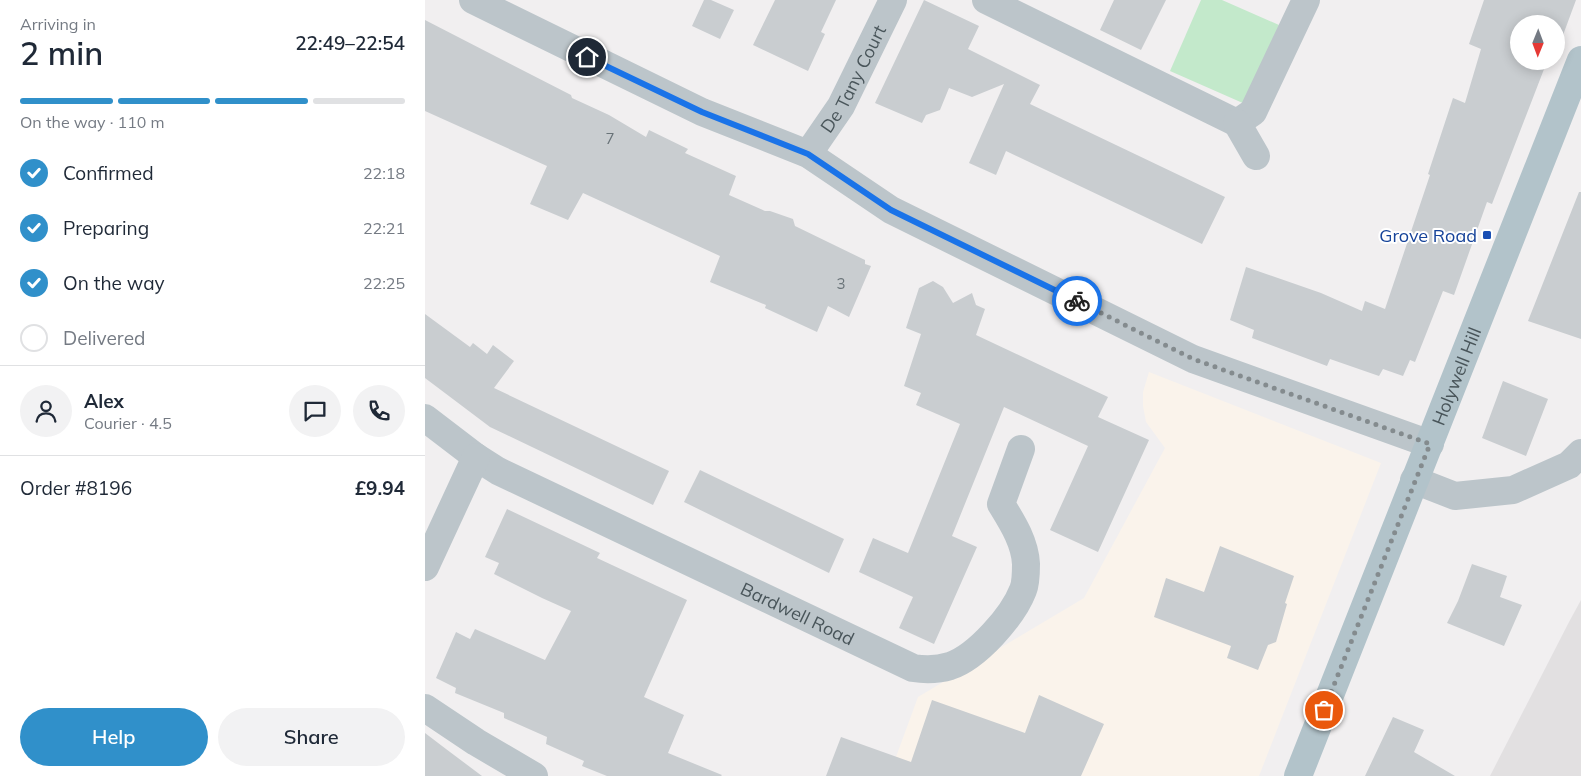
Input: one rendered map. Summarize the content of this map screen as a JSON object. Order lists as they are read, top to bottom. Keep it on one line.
{"streets":{"main road":["Holywell Hill"],"street":["De Tany Court","Bardwell Road"]},"places":{"transit":["Grove Road"]},"house_numbers":["7","3"],"north":"bottom","page":{"heading":["2 min","Arriving in","22:49–22:54"],"panel":["Alex","Courier · 4.5","Order #8196","£9.94"],"bar":"On the way · 110 m","list":[["Confirmed","22:18"],["Preparing","22:21"],["On the way","22:25"],"Delivered"],"buttons":["Help","Share"]}}
